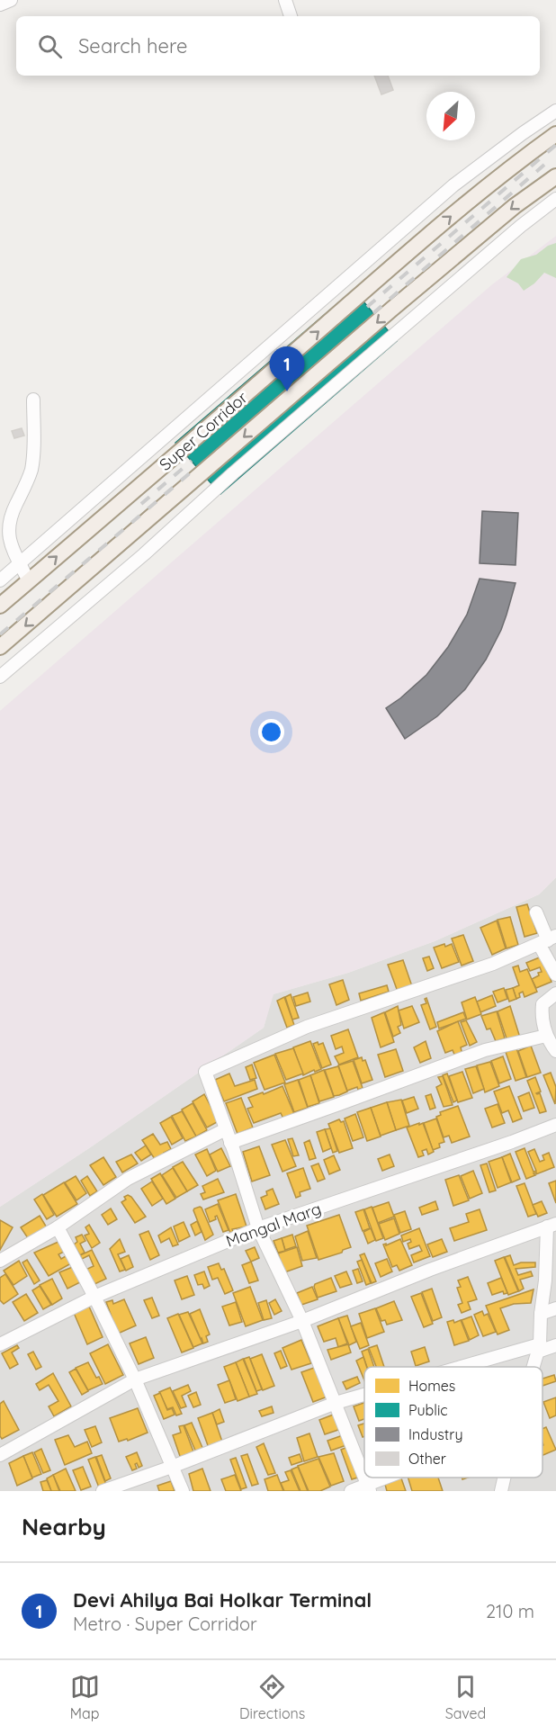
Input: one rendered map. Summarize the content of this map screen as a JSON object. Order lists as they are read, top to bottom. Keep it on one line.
{"streets":{"main road":["Super Corridor"],"street":["Mangal Marg"]},"legend":["Homes","Public","Industry","Other"],"north":"bottom left","page":{"search":"Search here","pins":"1","heading":"Nearby","list":[{"mark":"1","name":"Devi Ahilya Bai Holkar Terminal","note":"Metro · Super Corridor","value":"210 m"}],"nav":["Map","Directions","Saved"]}}
